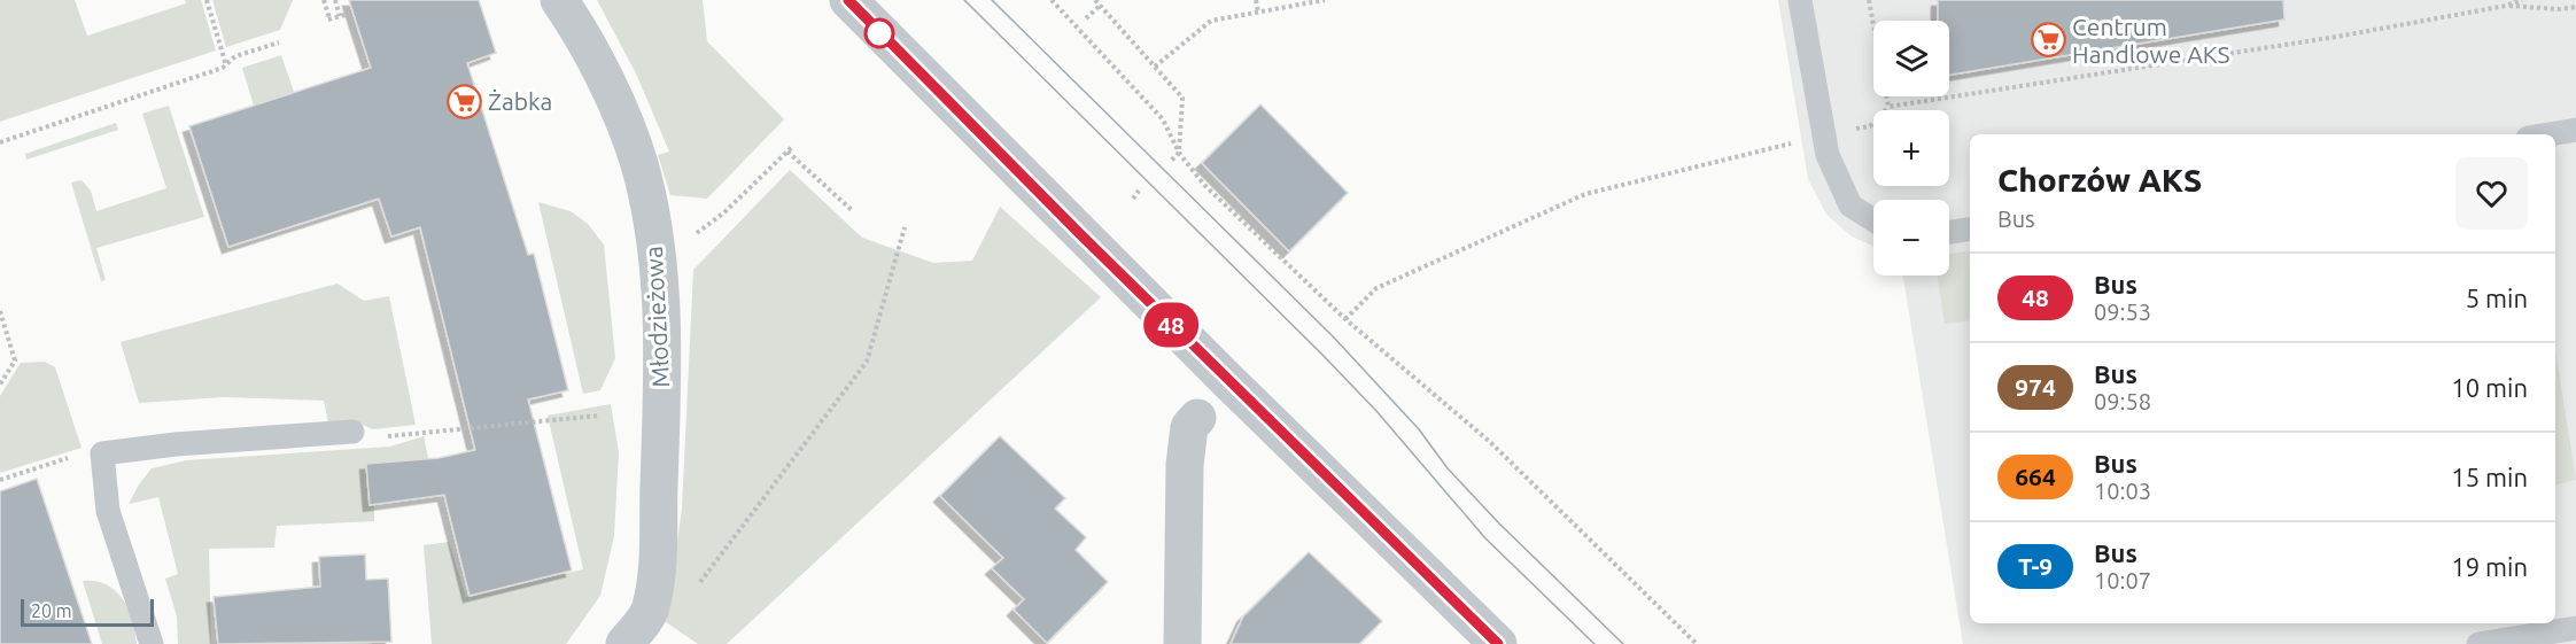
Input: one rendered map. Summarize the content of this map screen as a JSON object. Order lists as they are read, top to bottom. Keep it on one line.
{"streets":{"street":["Młodzieżowa"]},"places":{"supermarket":["Centrum Handlowe AKS","Żabka"]},"lines":["bus line 48"],"scale_bar":"20 m","page":{"on_map":"48","map_buttons":["+","−"],"heading":["Chorzów AKS","Bus"],"list":[{"mark":"48","name":"Bus","note":"09:53","value":"5 min"},{"mark":"974","name":"Bus","note":"09:58","value":"10 min"},{"mark":"664","name":"Bus","note":"10:03","value":"15 min"},{"mark":"T-9","name":"Bus","note":"10:07","value":"19 min"}],"scale":"20 m"}}
